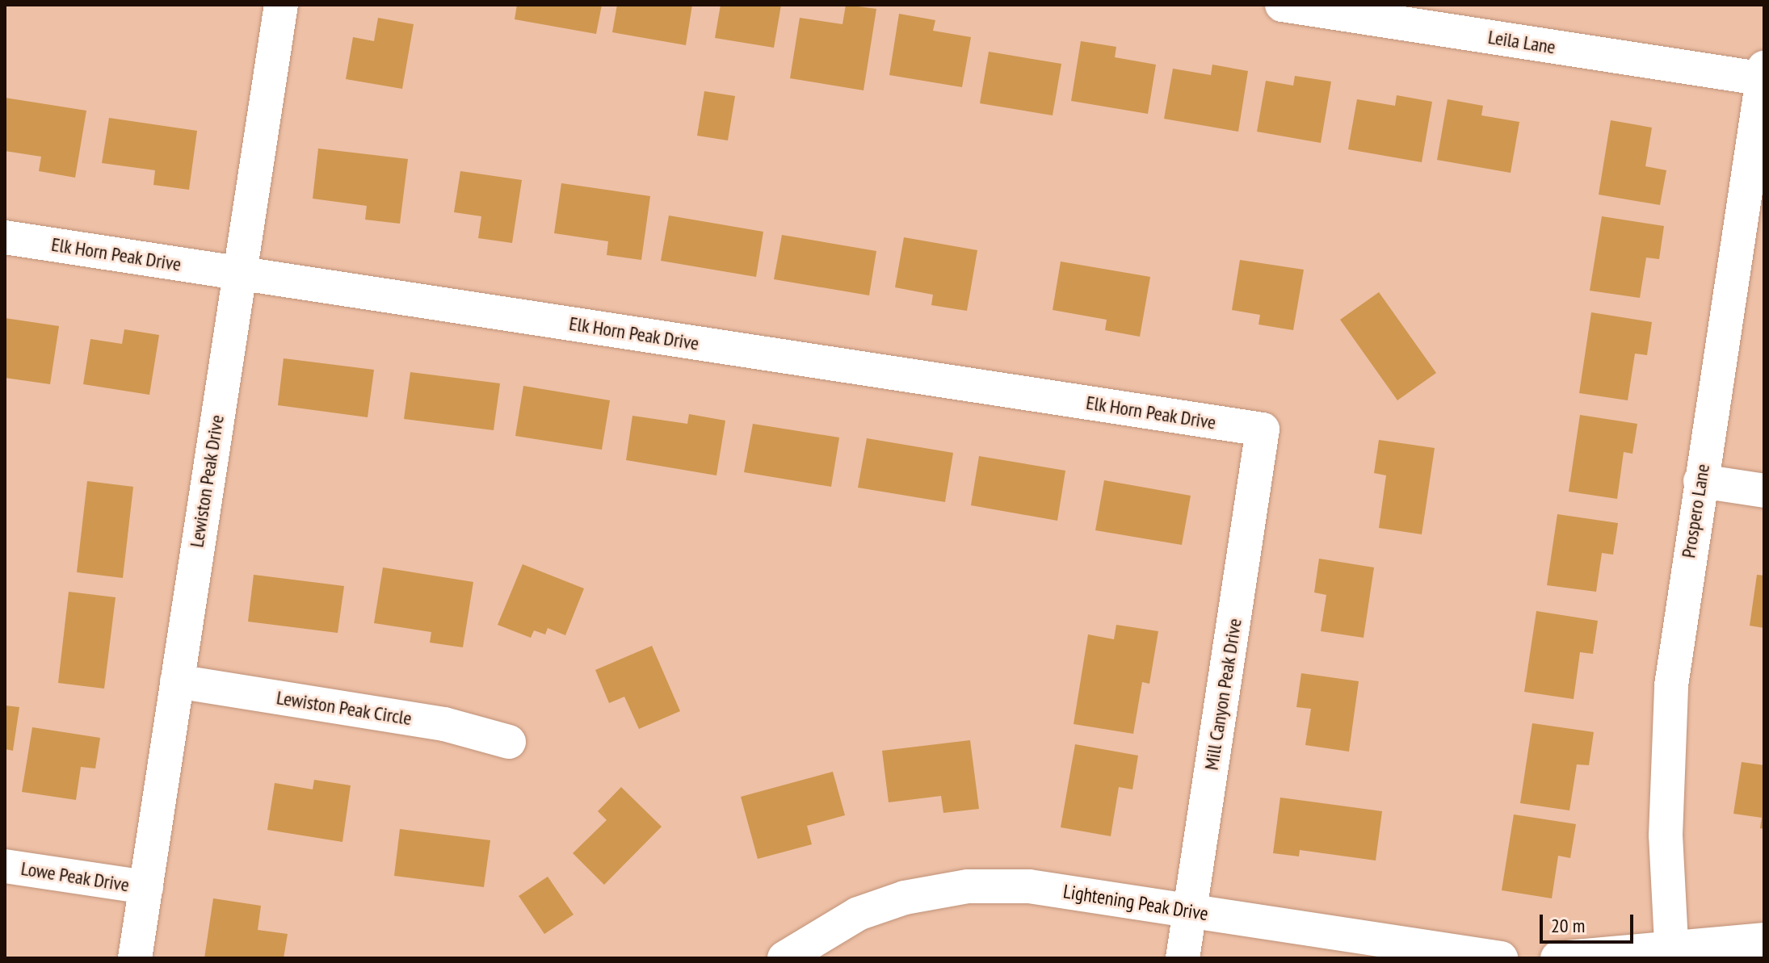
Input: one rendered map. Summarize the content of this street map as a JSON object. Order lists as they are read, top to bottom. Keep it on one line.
{"streets":{"street":["Leila Lane","Elk Horn Peak Drive","Lewiston Peak Drive","Prospero Lane","Mill Canyon Peak Drive","Lewiston Peak Circle","Lowe Peak Drive","Lightening Peak Drive"]},"crossings":[["Leila Lane","Prospero Lane"],["Elk Horn Peak Drive","Lewiston Peak Drive"],["Elk Horn Peak Drive","Mill Canyon Peak Drive"],["Lewiston Peak Drive","Lewiston Peak Circle"],["Lewiston Peak Drive","Lowe Peak Drive"],["Mill Canyon Peak Drive","Lightening Peak Drive"]],"scale_bar":"20 m"}
